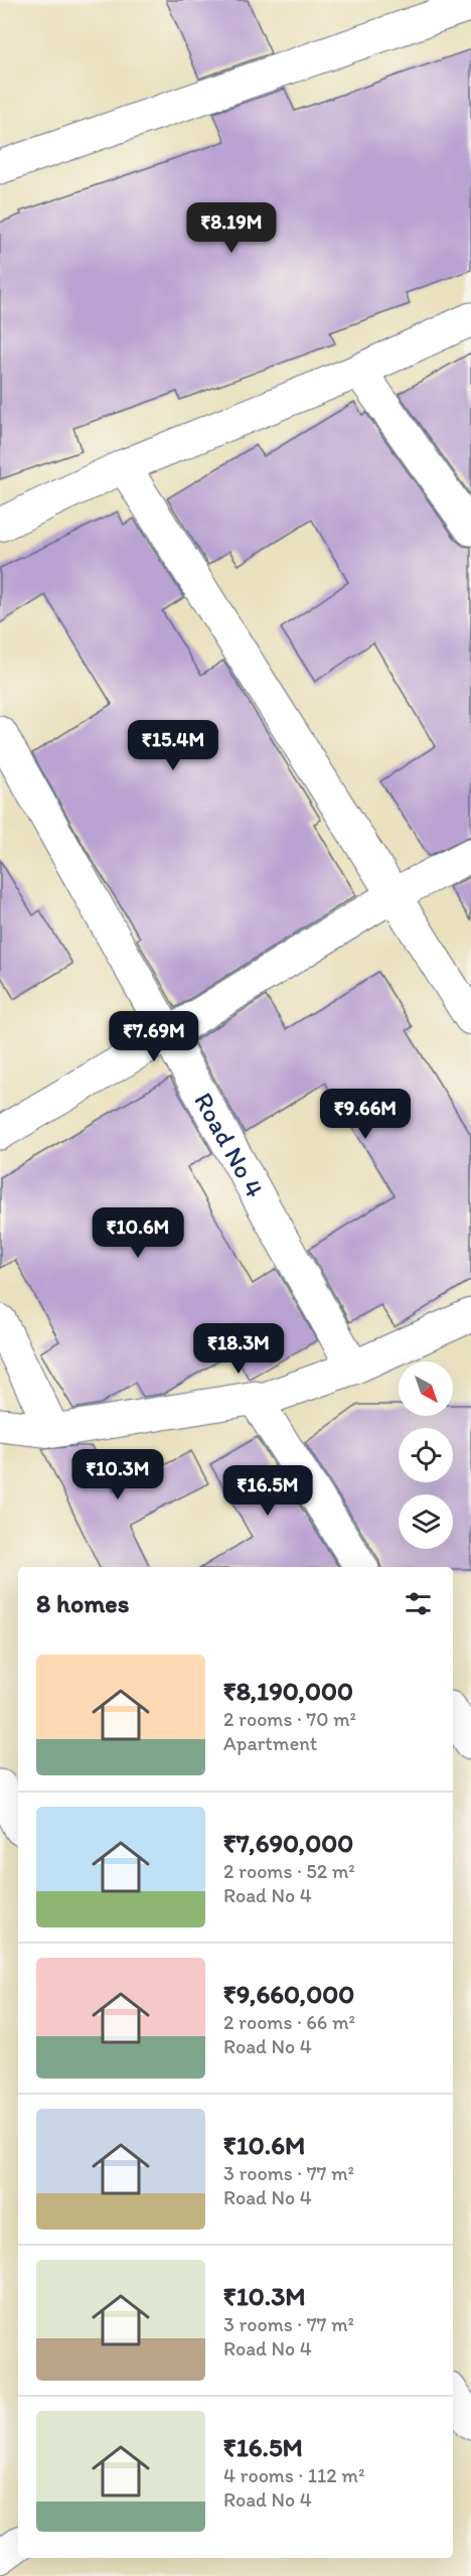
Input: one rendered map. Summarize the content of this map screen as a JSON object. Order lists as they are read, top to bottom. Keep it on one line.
{"streets":{"street":["Road No 4"]},"north":"bottom right","page":{"price":["₹8.19M","₹15.4M","₹7.69M","₹9.66M","₹10.6M","₹18.3M","₹10.3M","₹16.5M"],"heading":"8 homes","list":[{"name":"₹8,190,000","note":"2 rooms · 70 m² · Apartment"},{"name":"₹7,690,000","note":"2 rooms · 52 m² · Road No 4"},{"name":"₹9,660,000","note":"2 rooms · 66 m² · Road No 4"},{"name":"₹10.6M","note":"3 rooms · 77 m² · Road No 4"},{"name":"₹10.3M","note":"3 rooms · 77 m² · Road No 4"},{"name":"₹16.5M","note":"4 rooms · 112 m² · Road No 4"}]}}
